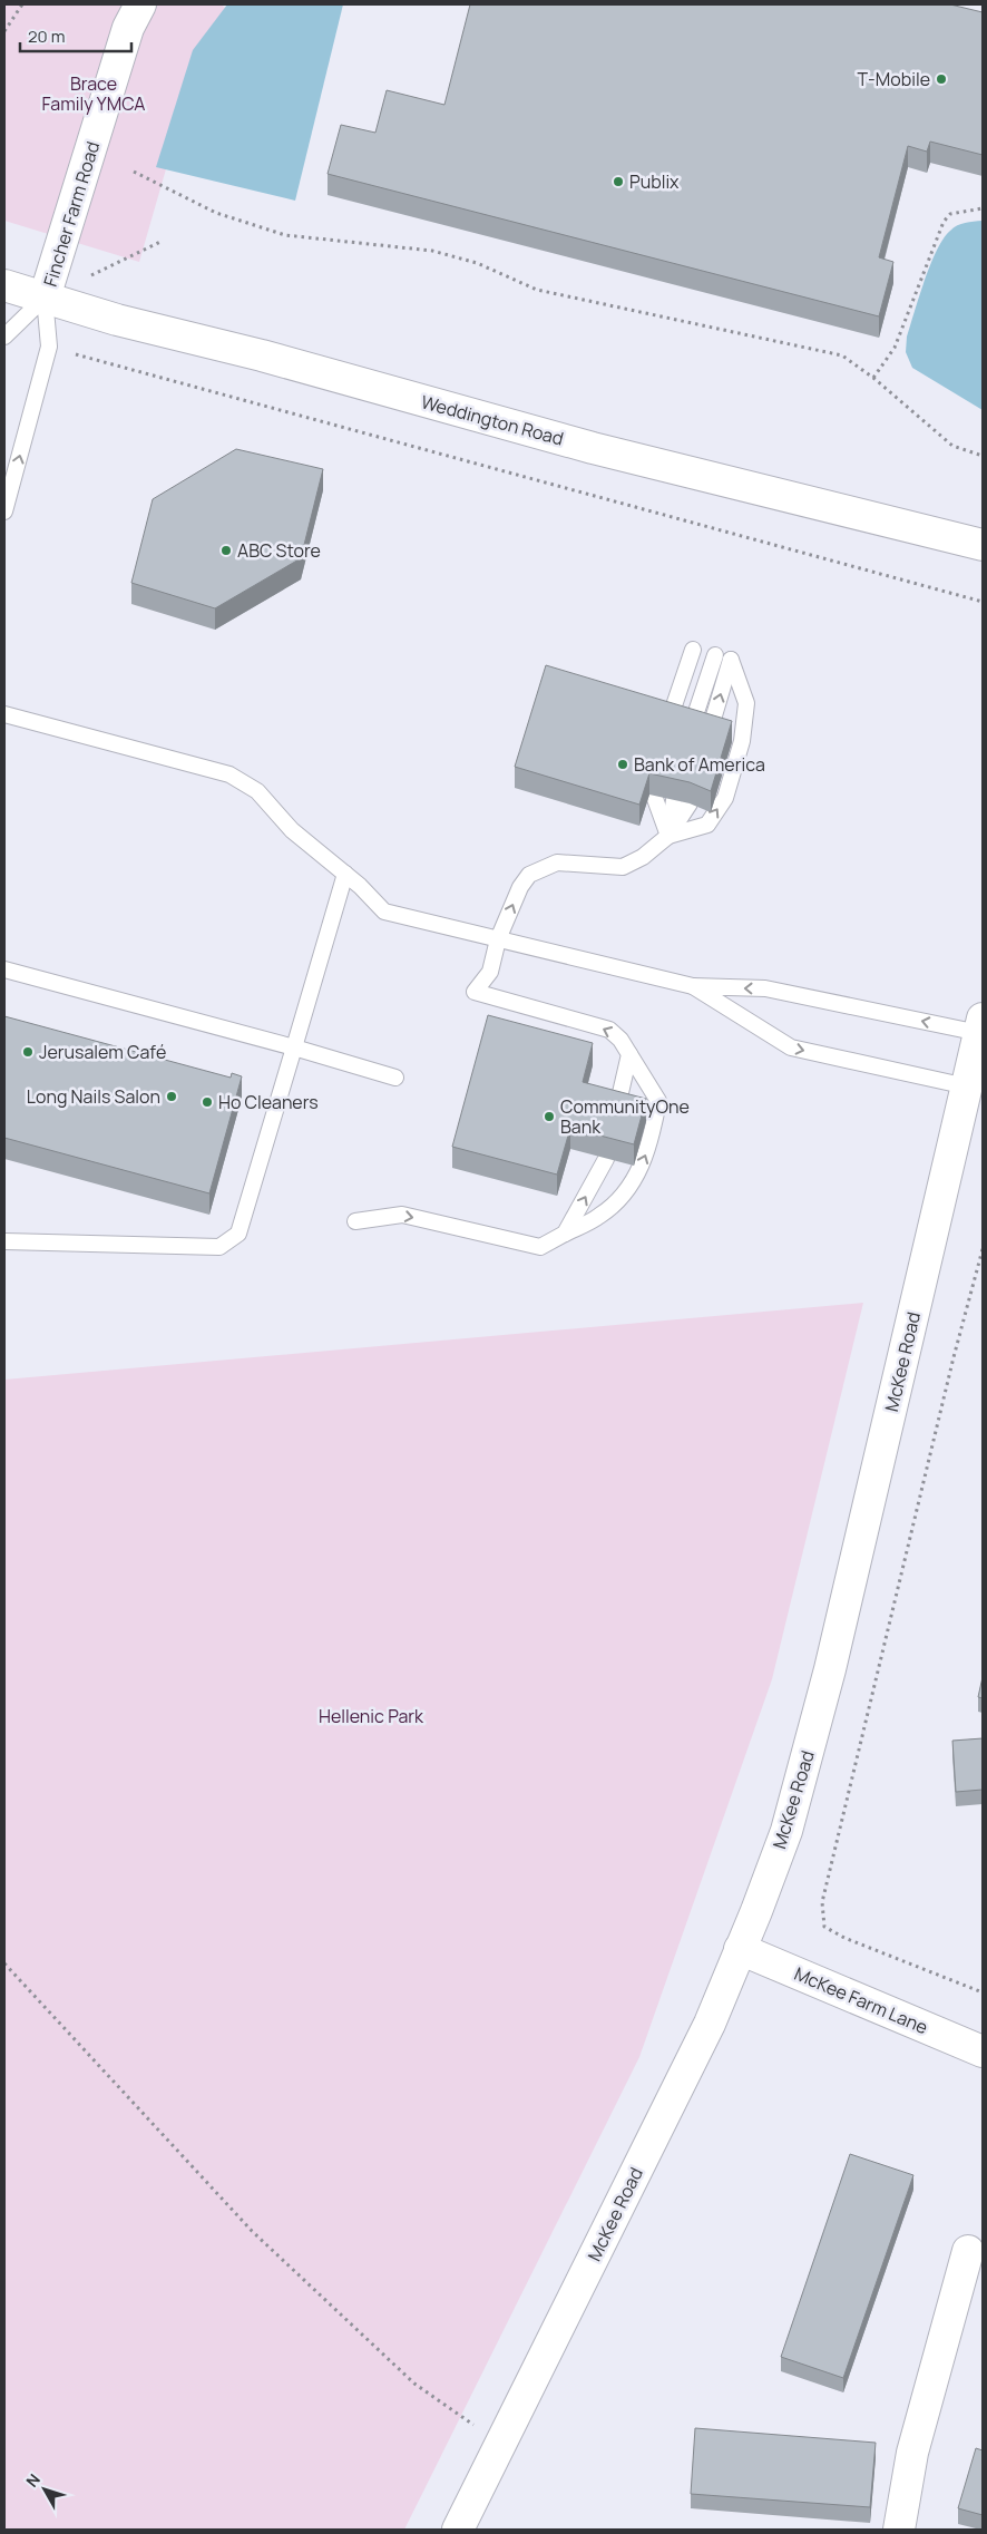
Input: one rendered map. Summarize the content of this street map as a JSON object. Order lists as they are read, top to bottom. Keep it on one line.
{"streets":{"main road":["Fincher Farm Road","Weddington Road","McKee Road","McKee Farm Lane"]},"crossings":[["Fincher Farm Road","Weddington Road"],["McKee Road","McKee Farm Lane"]],"parks":["Brace Family YMCA","Hellenic Park"],"places":["T-Mobile","Publix","ABC Store","Bank of America","Jerusalem Café","Long Nails Salon","Ho Cleaners","CommunityOne Bank"],"scale_bar":"20 m","north":"top left"}
